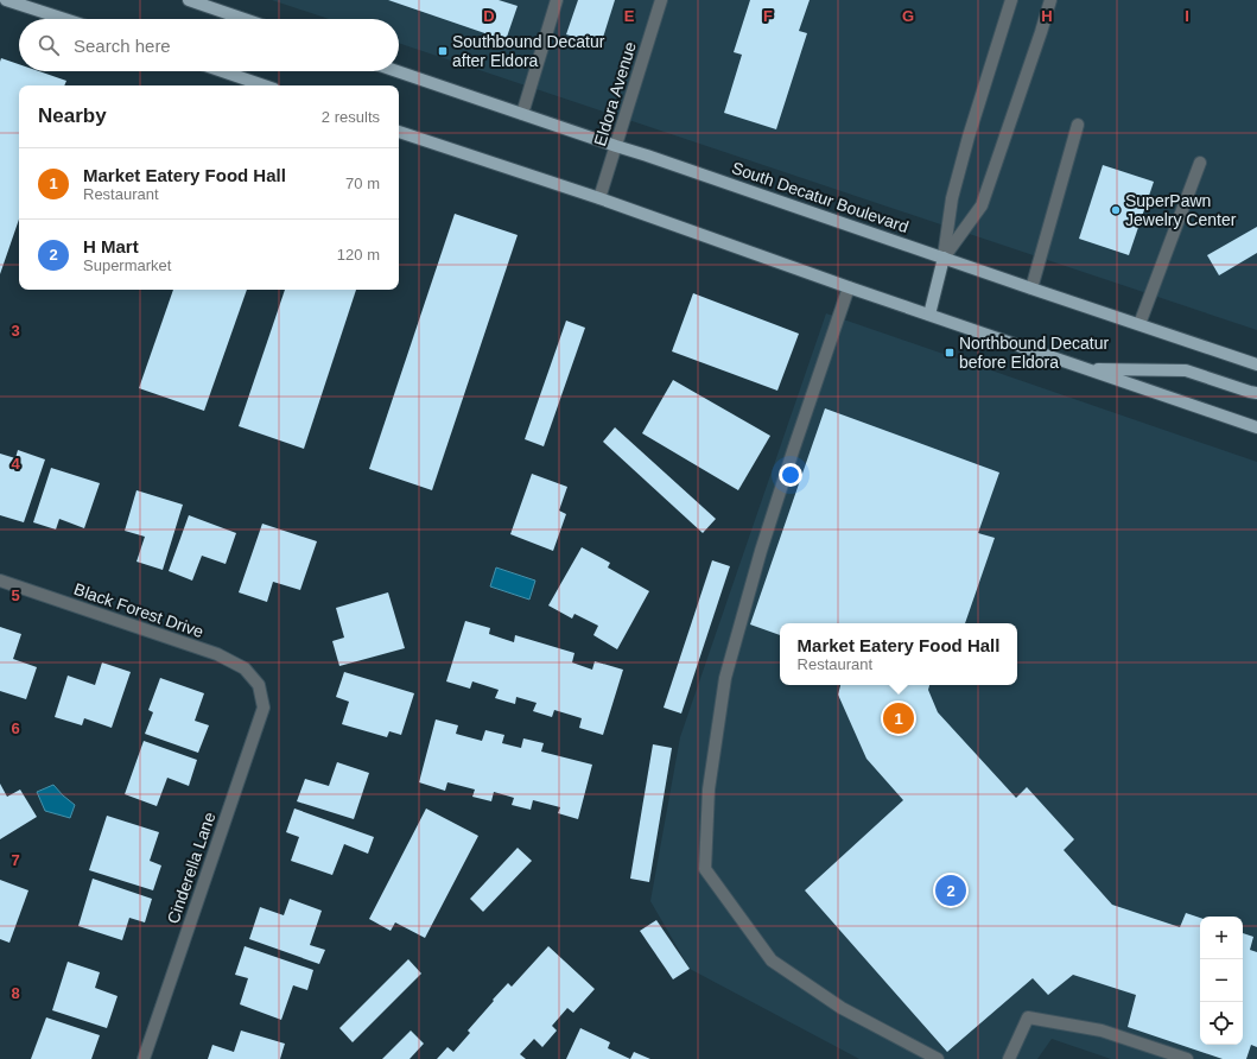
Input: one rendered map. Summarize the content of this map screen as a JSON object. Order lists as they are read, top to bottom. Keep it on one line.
{"streets":{"main road":["South Decatur Boulevard"],"street":["Eldora Avenue","Black Forest Drive","Cinderella Lane"]},"crossings":[["Eldora Avenue","South Decatur Boulevard"],["Black Forest Drive","Cinderella Lane"]],"places":{"transit":["Southbound Decatur after Eldora","Northbound Decatur before Eldora"],"other":["SuperPawn Jewelry Center"]},"page":{"search":"Search here","heading":["Nearby","2 results"],"list":[{"mark":"1","name":"Market Eatery Food Hall","note":"Restaurant","value":"70 m"},{"mark":"2","name":"H Mart","note":"Supermarket","value":"120 m"}],"popup":["Market Eatery Food Hall","Restaurant"],"pins":["1","2"],"map_buttons":["+","−"]},"grid":{"columns":["D","E","F","G","H","I"],"rows":["3","4","5","6","7","8"]}}
